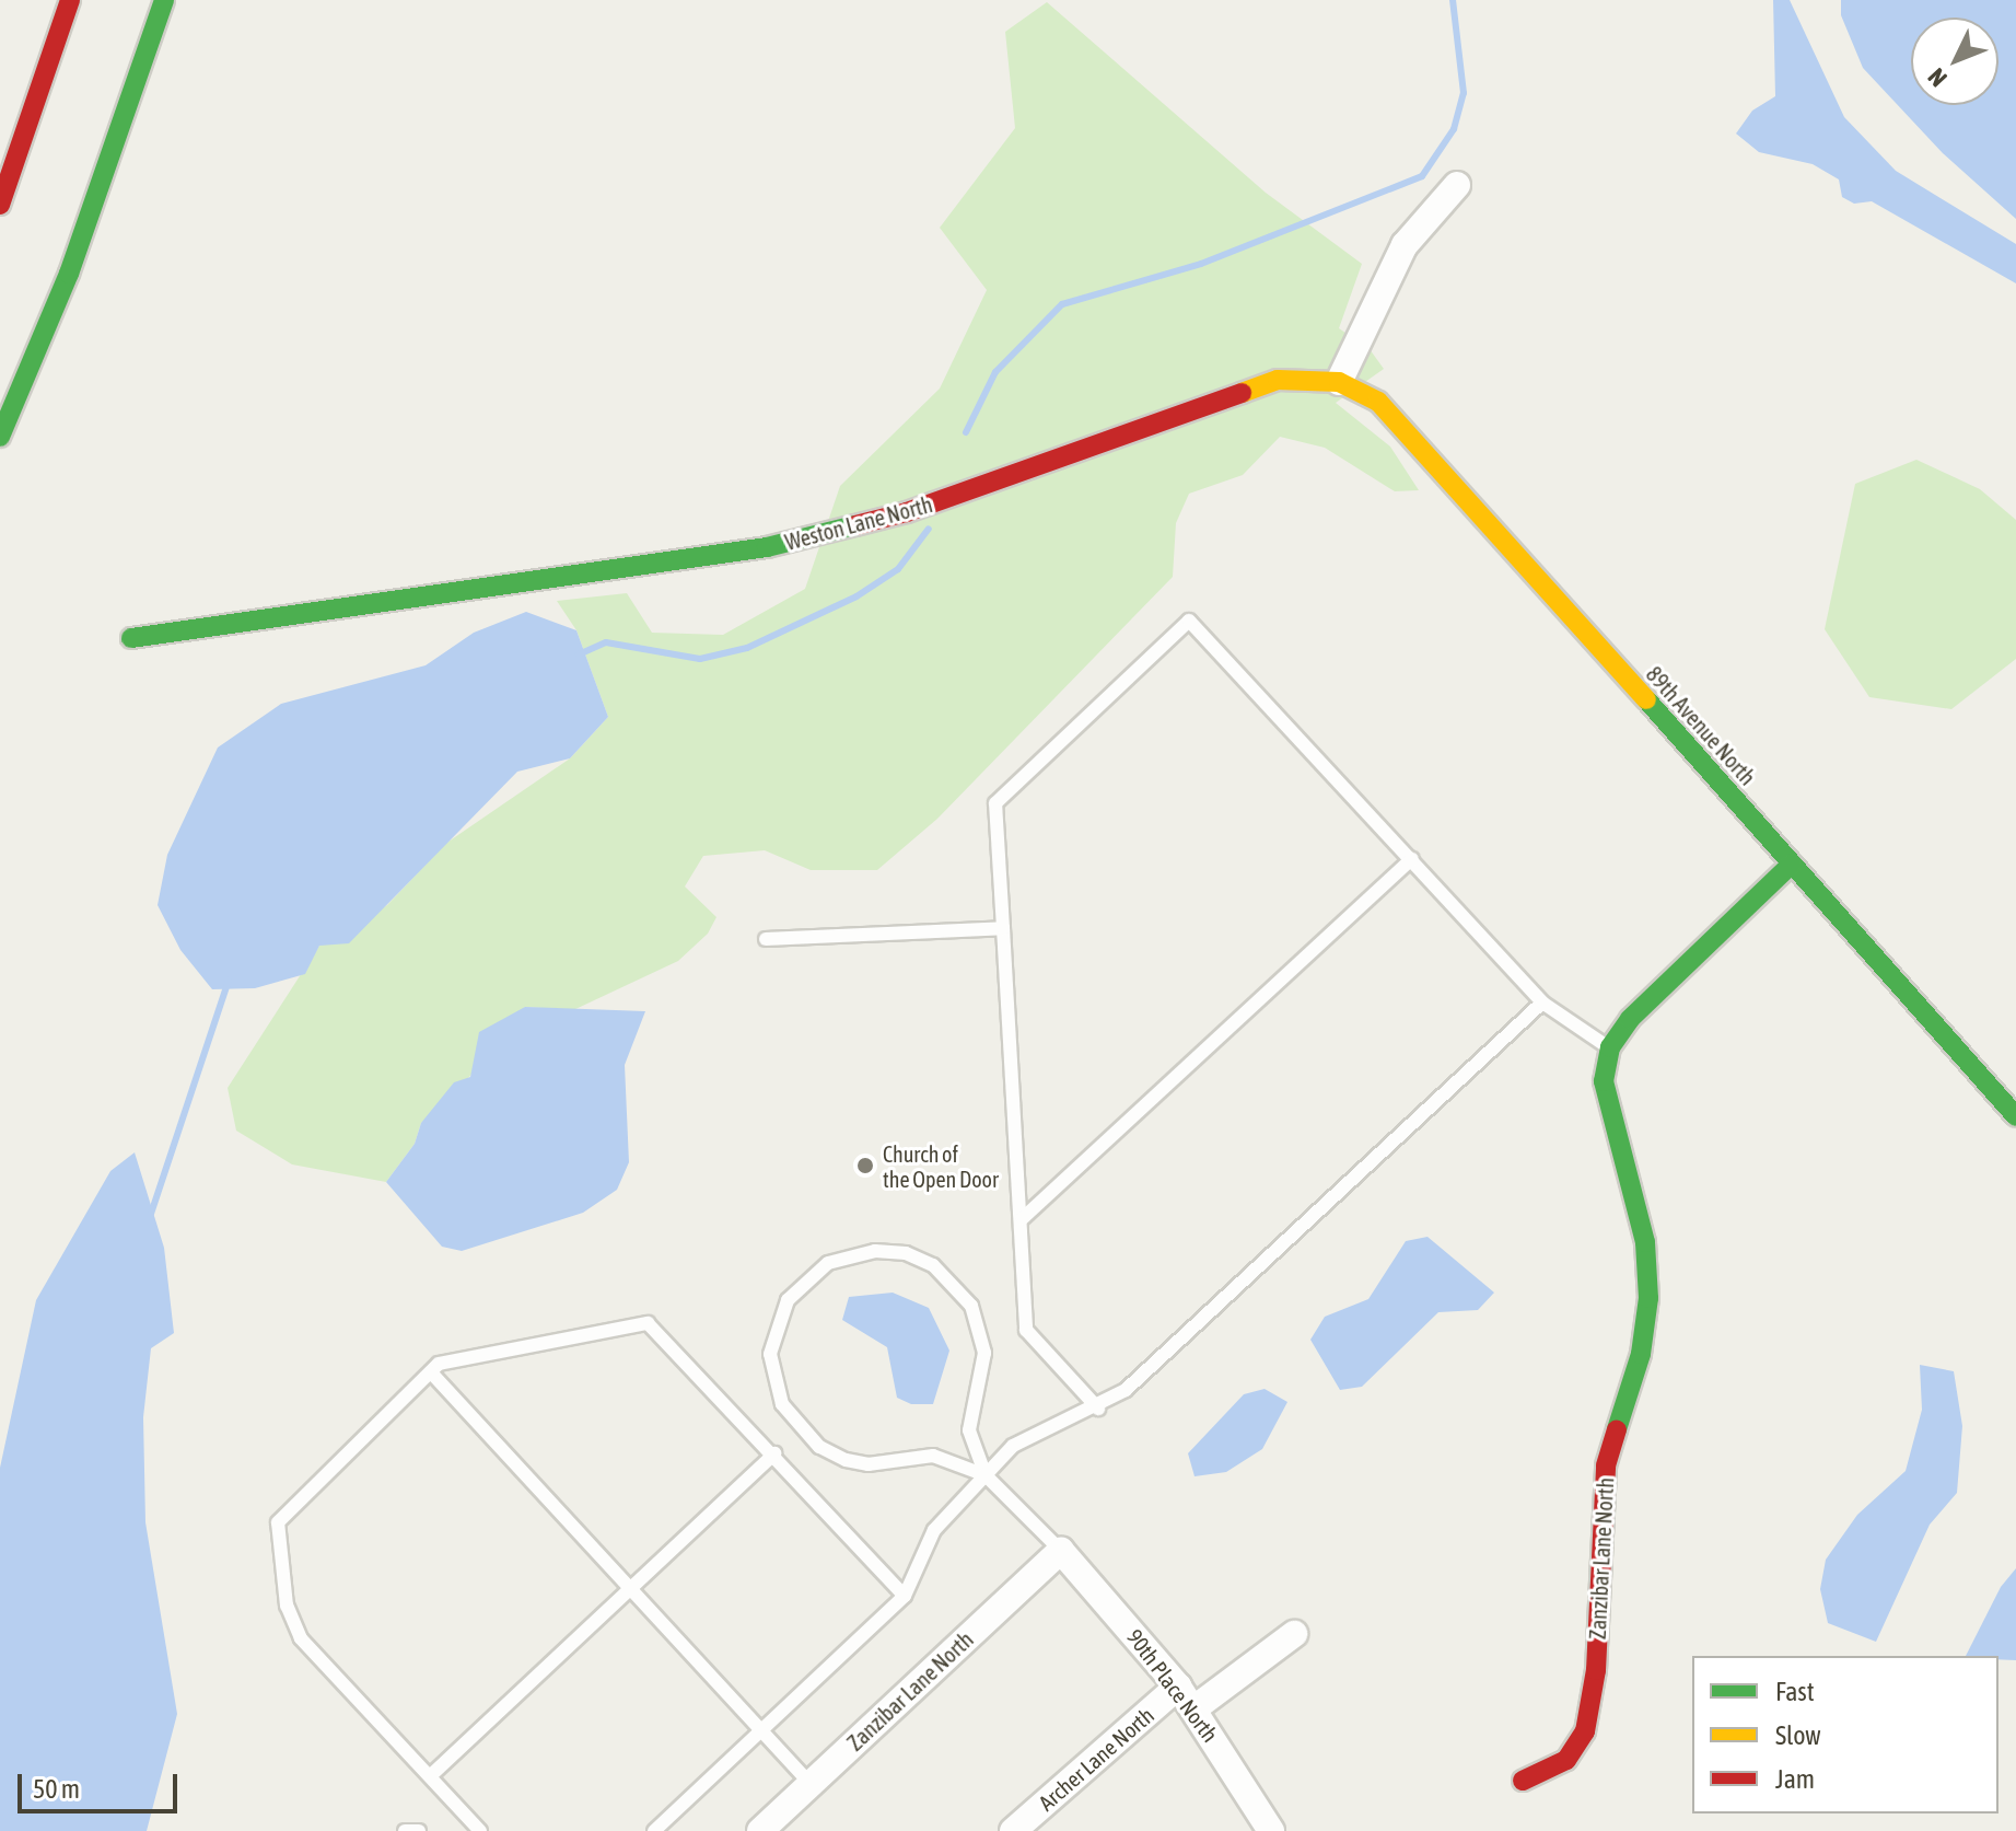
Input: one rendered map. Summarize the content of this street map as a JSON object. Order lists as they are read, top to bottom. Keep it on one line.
{"streets":{"main road":["Weston Lane North","89th Avenue North","Zanzibar Lane North"],"street":["90th Place North","Archer Lane North"]},"crossings":[["Weston Lane North","89th Avenue North"],["Zanzibar Lane North","90th Place North"],["90th Place North","Archer Lane North"]],"places":["Church of the Open Door"],"legend":["Fast","Slow","Jam"],"scale_bar":"50 m","north":"bottom left"}
